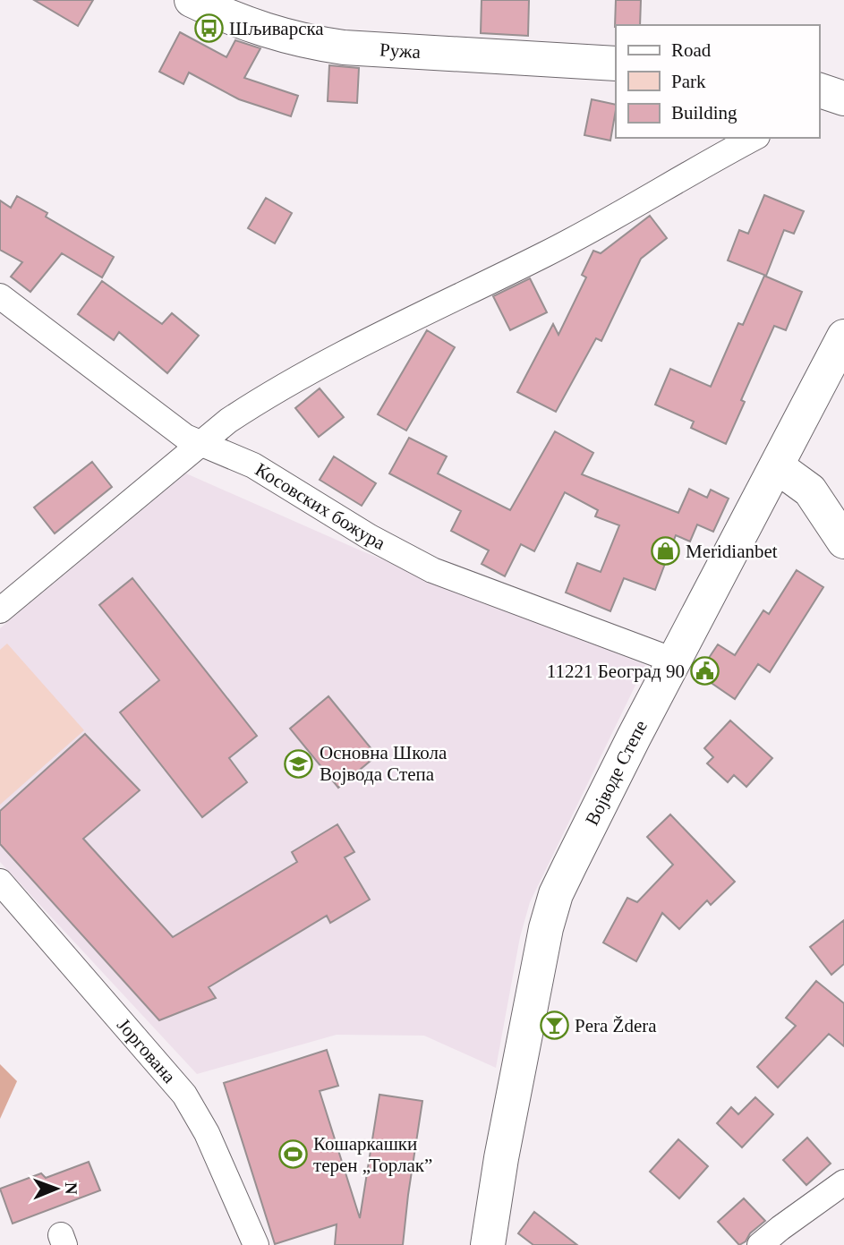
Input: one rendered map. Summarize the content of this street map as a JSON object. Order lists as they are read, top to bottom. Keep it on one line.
{"streets":{"street":["Ружа","Косовских божура","Војводе Степе","Јоргована"]},"crossings":[["Косовских божура","Војводе Степе"]],"places":{"bus stop":["Шљиварска"],"shop":["Meridianbet"],"public building":["11221 Београд 90"],"school or university":["Основна Школа Војвода Степа"],"bar":["Pera Ždera"],"sports":["Кошаркашки терен „Торлак”"]},"legend":["Road","Park","Building"],"north":"right"}
